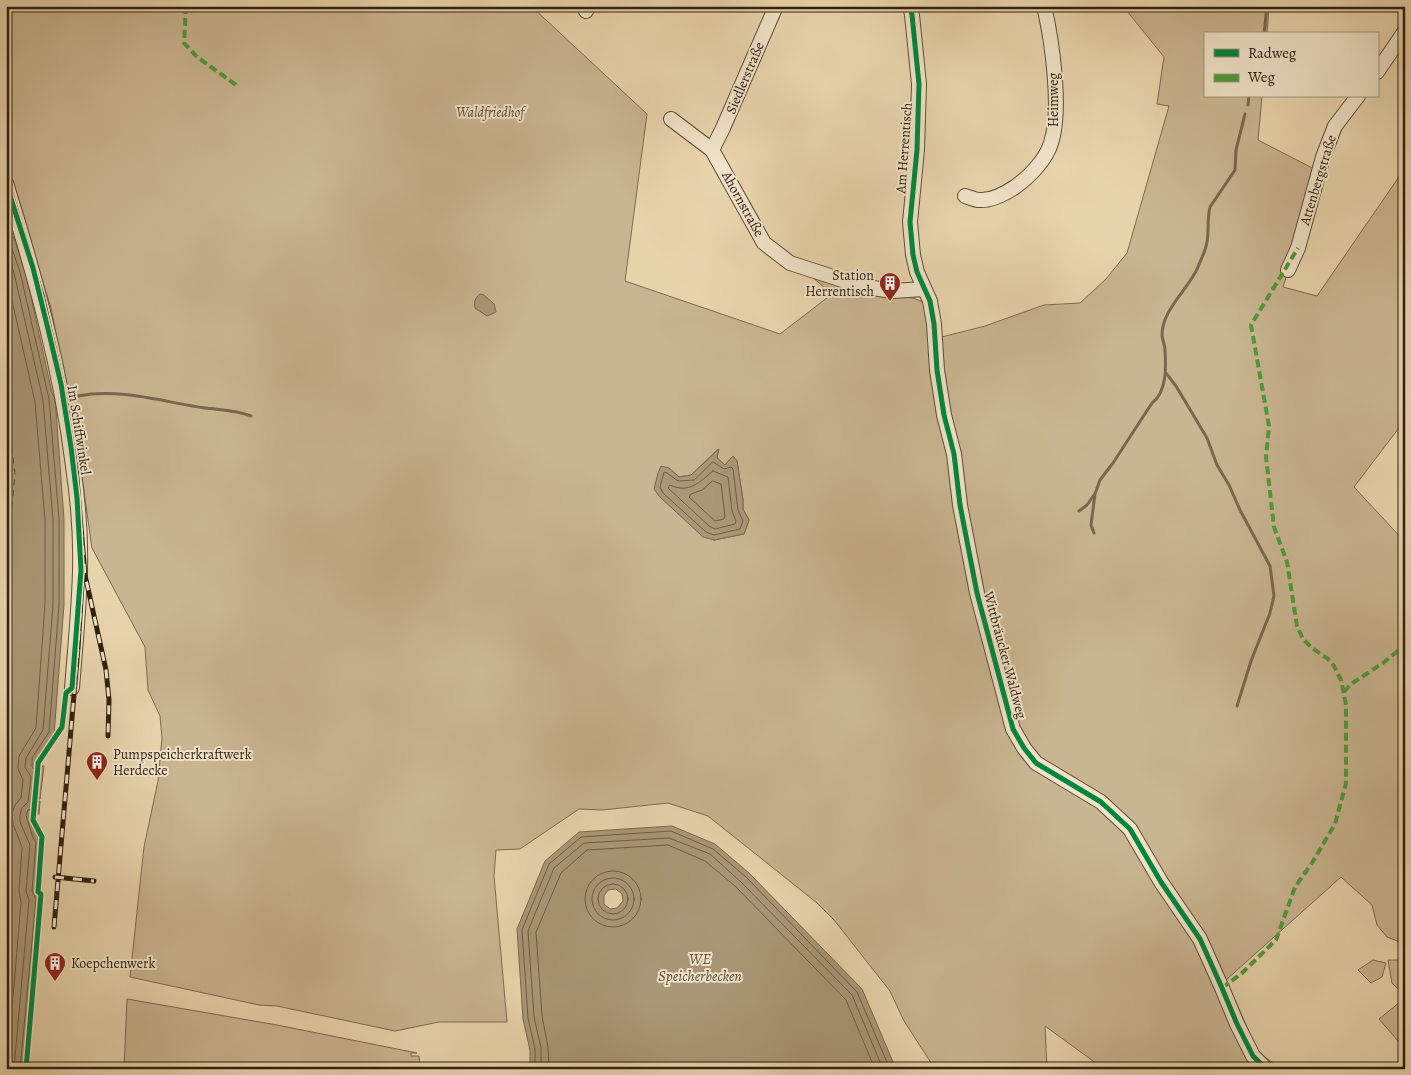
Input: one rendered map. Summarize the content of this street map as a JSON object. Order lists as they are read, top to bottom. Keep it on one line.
{"streets":{"street":["Siedlerstraße","Heimweg","Am Herrentisch","Attenbergstraße","Ahornstraße","Im Schiffwinkel","Wittbräucker Waldweg"]},"crossings":[["Siedlerstraße","Ahornstraße"],["Am Herrentisch","Ahornstraße"],["Am Herrentisch","Wittbräucker Waldweg"],["Ahornstraße","Wittbräucker Waldweg"]],"water":["WE Speicherbecken"],"parks":["Waldfriedhof"],"places":{"building":["Station Herrentisch","Pumpspeicherkraftwerk Herdecke","Koepchenwerk"]},"legend":["Radweg","Weg"]}
